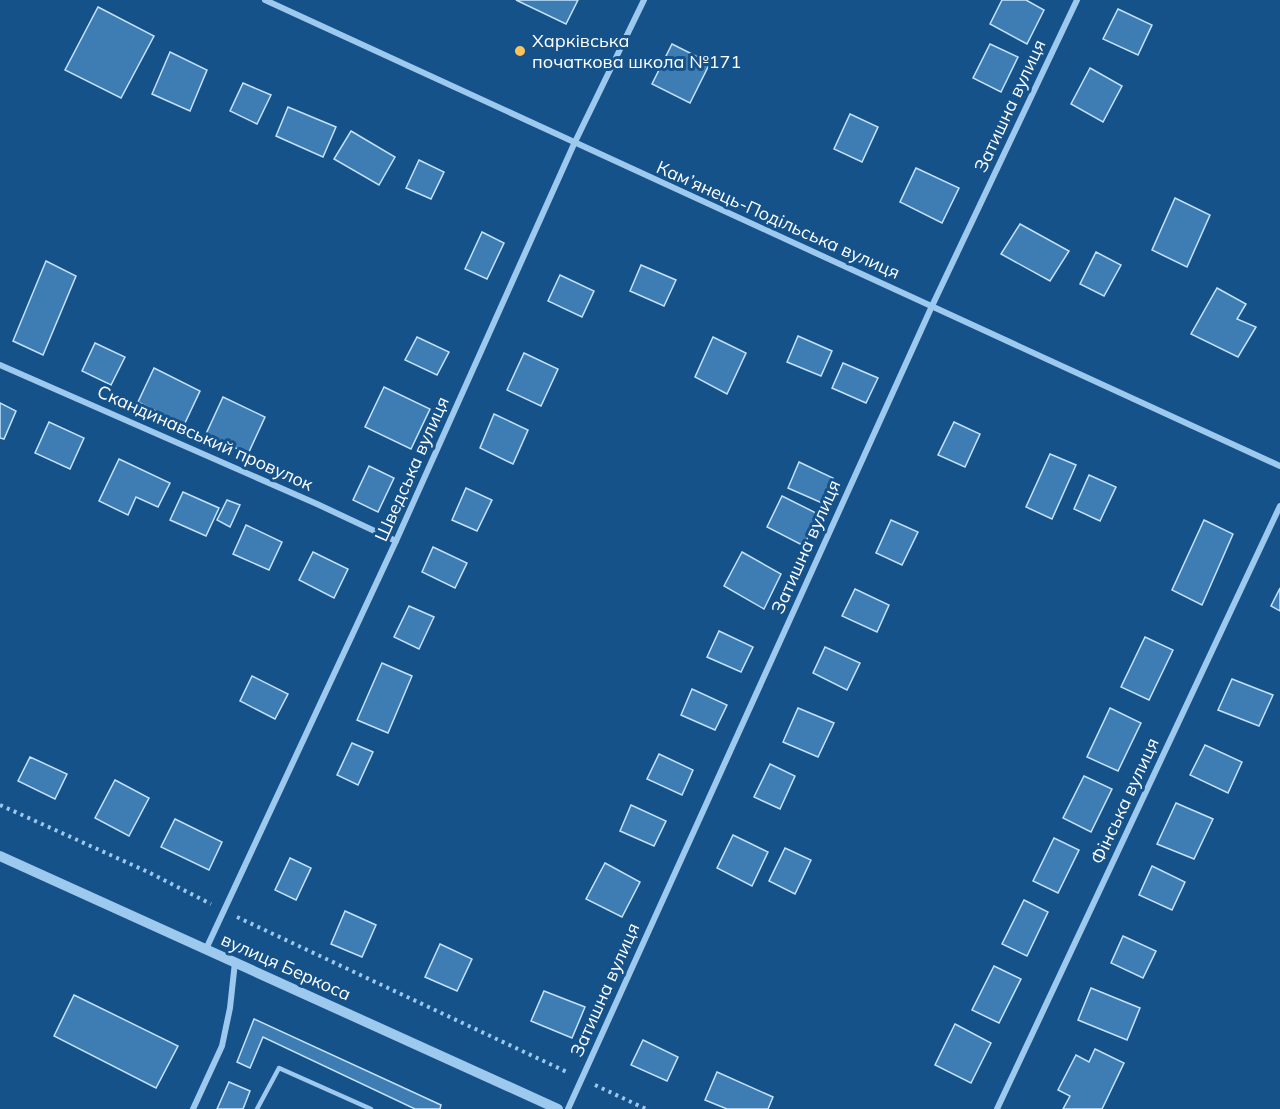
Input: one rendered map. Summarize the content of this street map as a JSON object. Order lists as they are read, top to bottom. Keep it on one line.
{"streets":{"street":["Затишна вулиця","Кам’янець-Подільська вулиця","Скандинавський провулок","Шведська вулиця","Фінська вулиця","вулиця Беркоса"]},"crossings":[["Затишна вулиця","Кам’янець-Подільська вулиця"],["Кам’янець-Подільська вулиця","Шведська вулиця"],["Скандинавський провулок","Шведська вулиця"],["Шведська вулиця","вулиця Беркоса"]],"places":["Харківська початкова школа №171"]}
